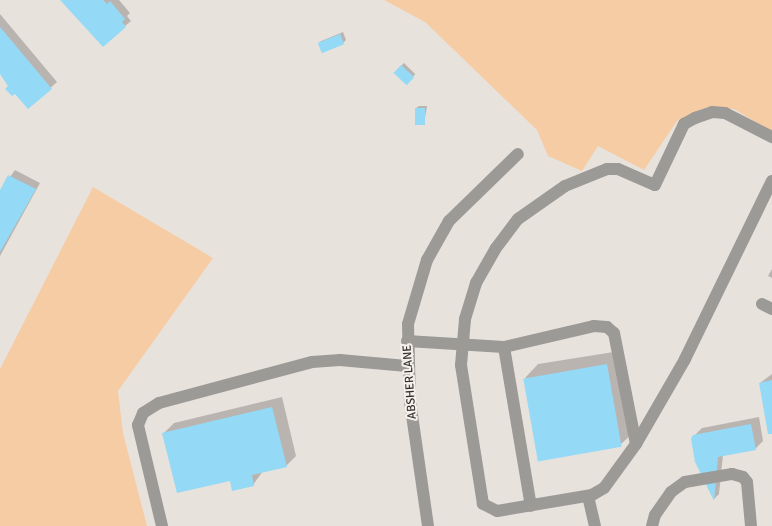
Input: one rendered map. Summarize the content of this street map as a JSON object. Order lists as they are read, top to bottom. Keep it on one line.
{"streets":{"street":["ABSHER LANE"]}}
